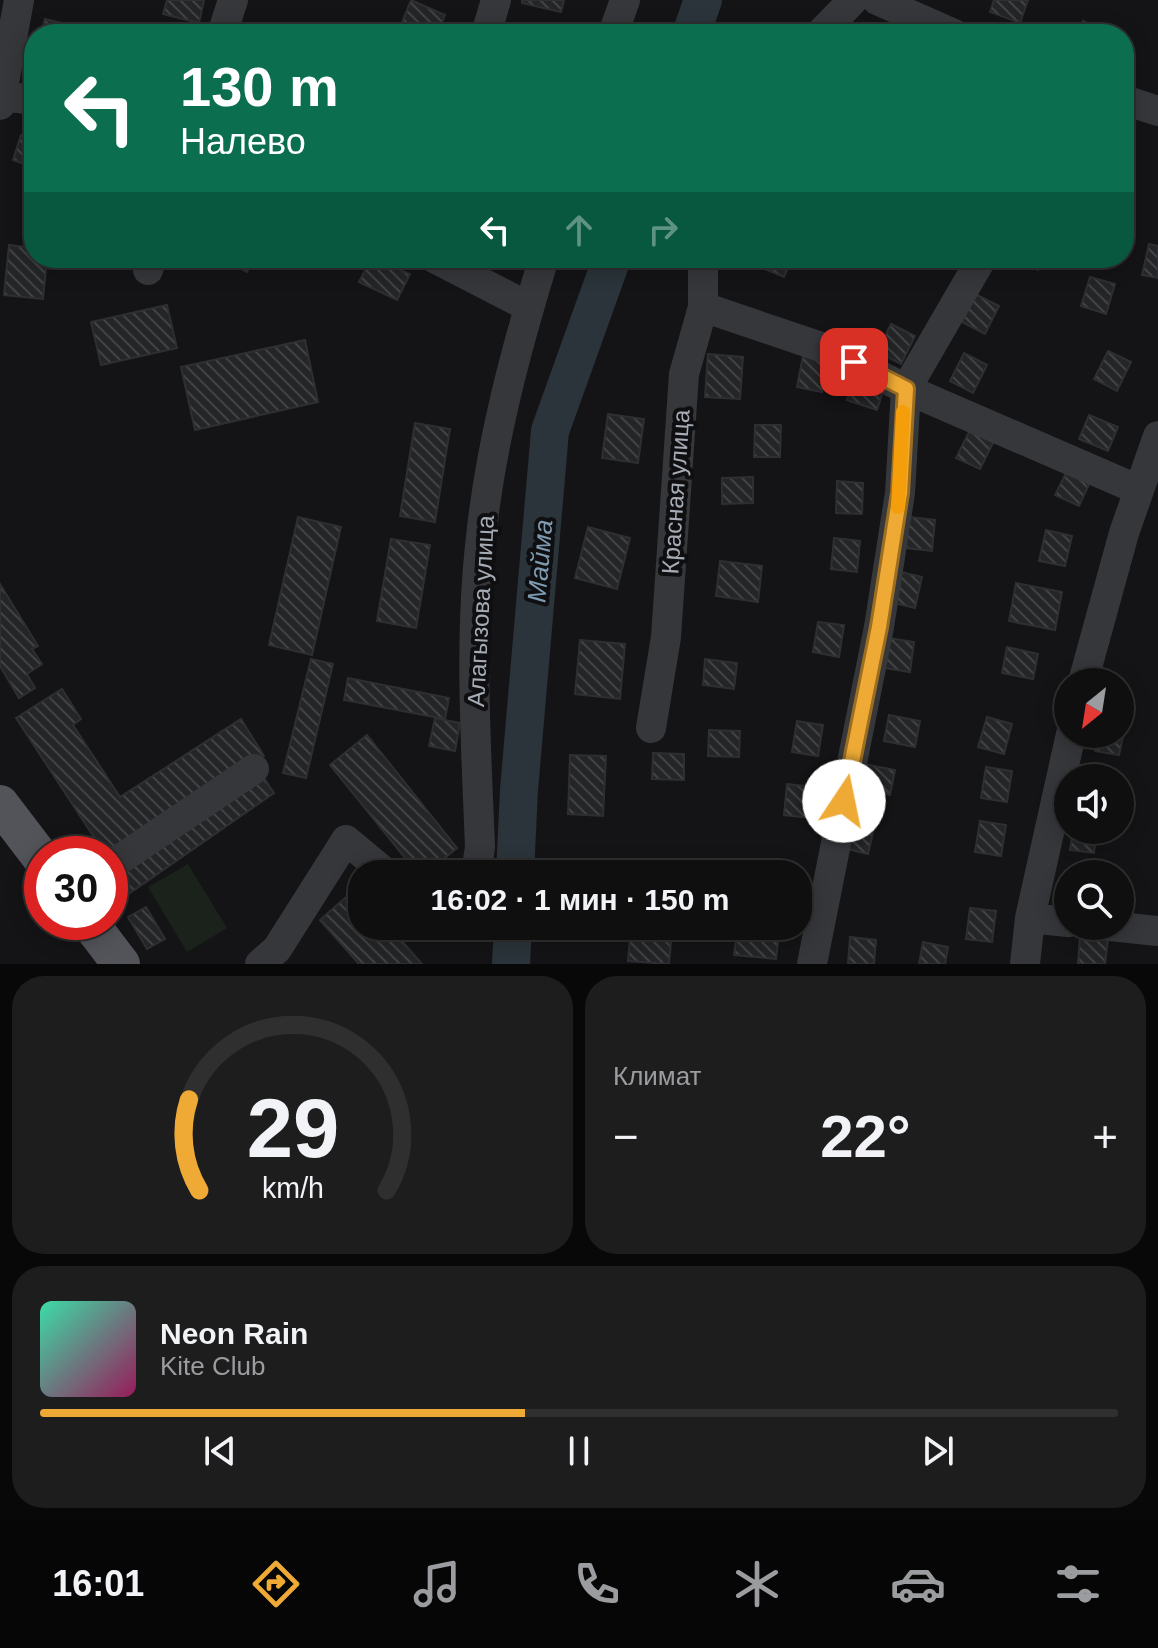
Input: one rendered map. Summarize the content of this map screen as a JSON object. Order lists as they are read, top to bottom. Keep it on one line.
{"streets":{"street":["Красная улица","Алагызова улица"]},"water":["Майма"],"north":"bottom left","page":{"turn":["130 m","Налево"],"limit":"30","trip":"16:02 · 1 мин · 150 m","tile":"Климат","heat":["−","22°","+"],"song":["Neon Rain","Kite Club"],"tabs":"16:01","gauge":["29","km/h"]}}
